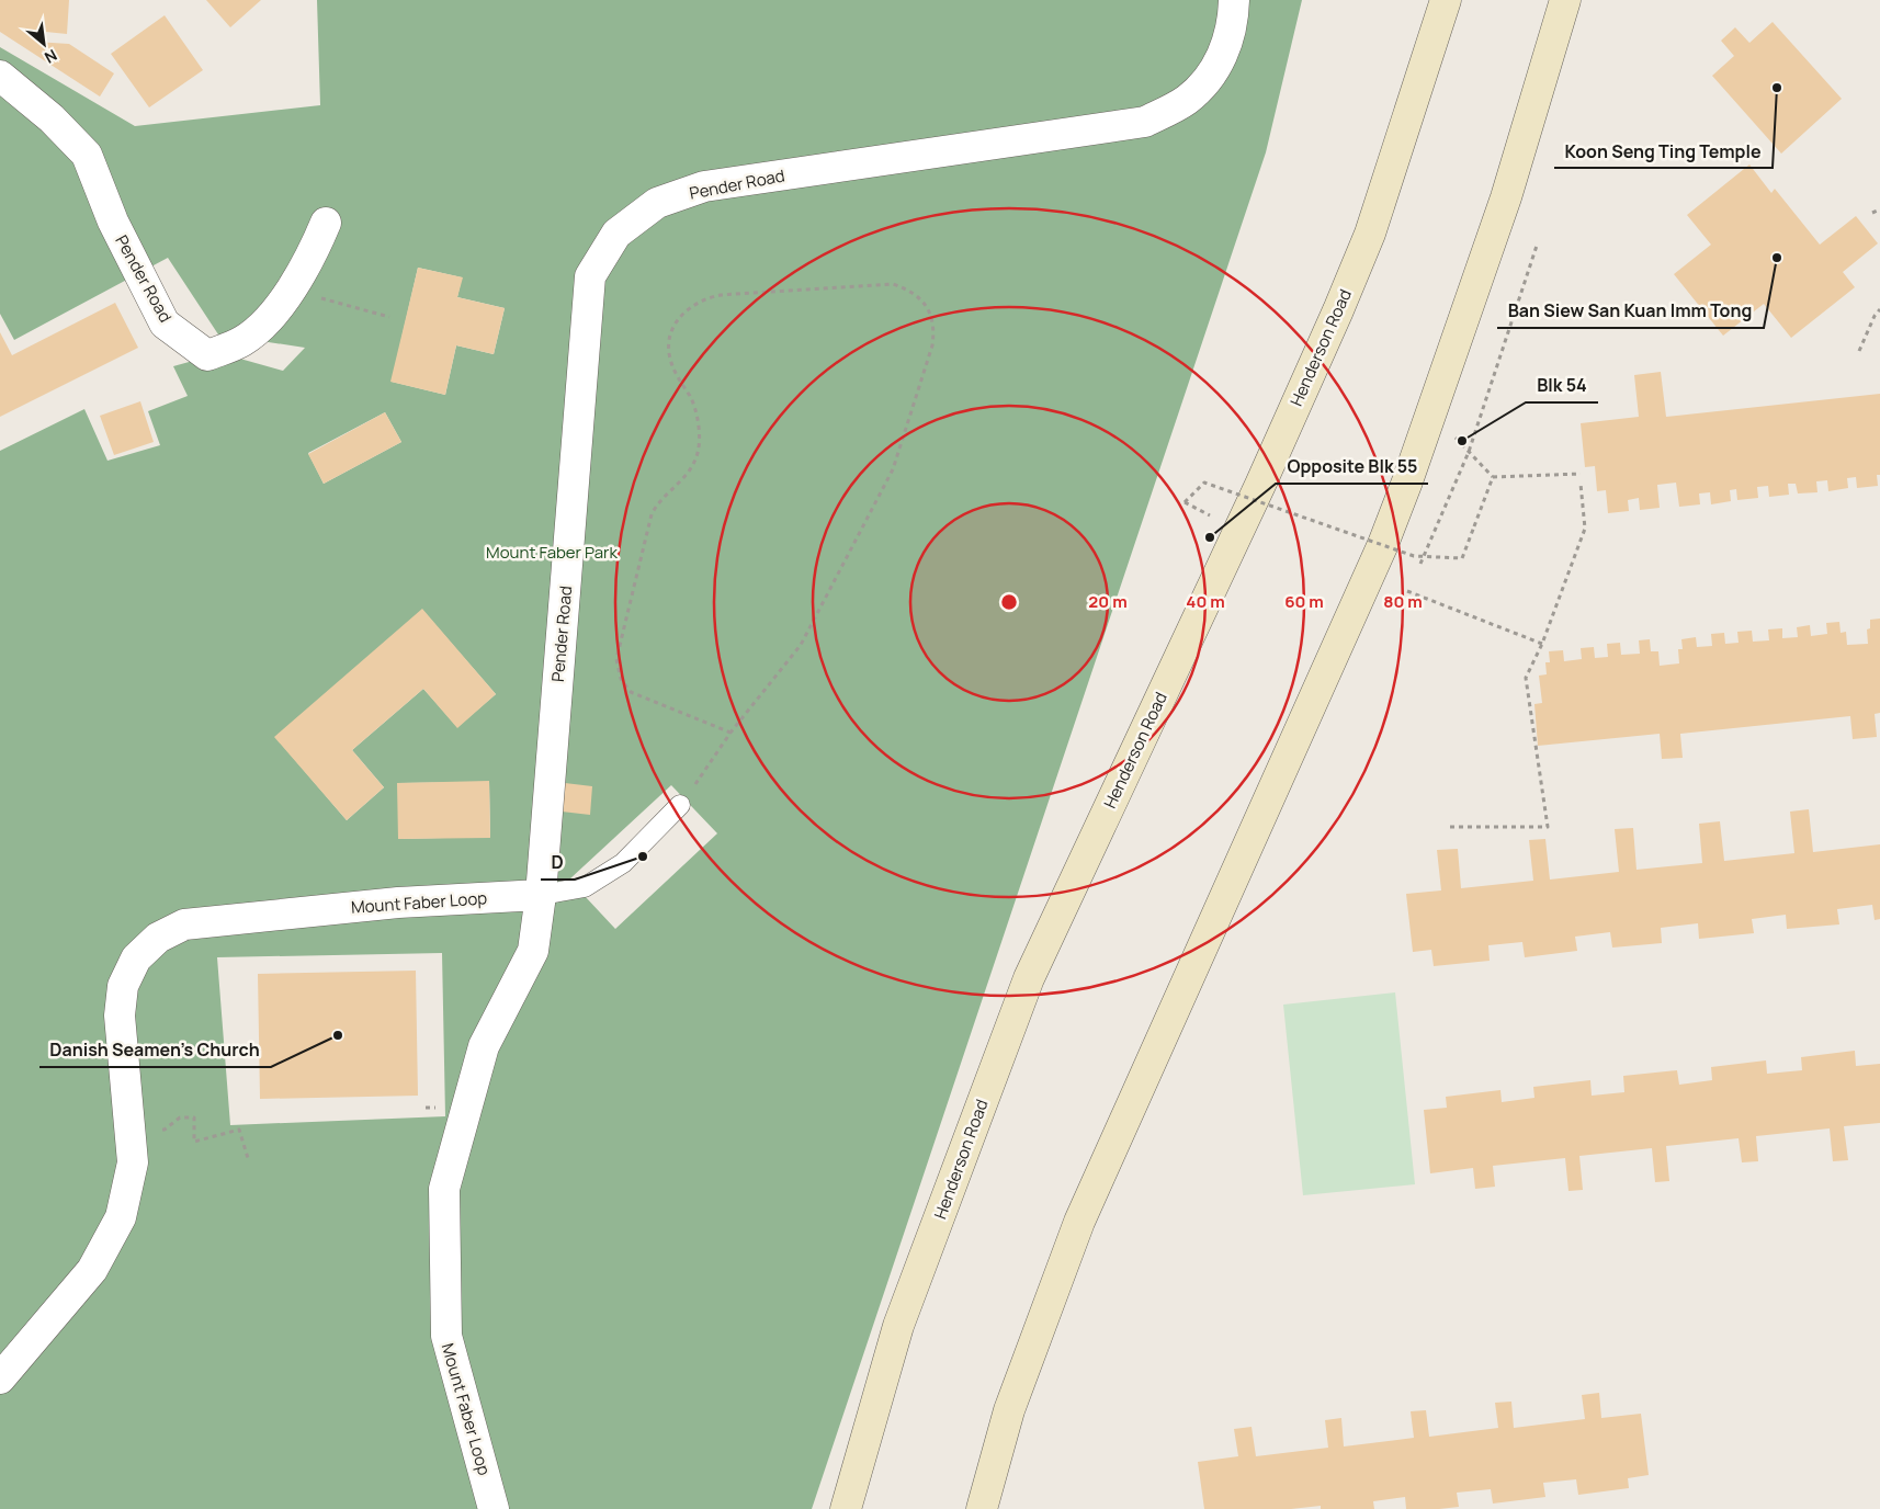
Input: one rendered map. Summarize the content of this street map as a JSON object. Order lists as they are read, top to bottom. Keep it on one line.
{"streets":{"main road":["Henderson Road"],"street":["Pender Road","Mount Faber Loop"]},"crossings":[["Pender Road","Mount Faber Loop"]],"parks":["Mount Faber Park"],"places":["Koon Seng Ting Temple","Ban Siew San Kuan Imm Tong","Blk 54","Opposite Blk 55","D","Danish Seamen's Church"],"north":"bottom right","rings":["20 m","40 m","60 m","80 m"]}
